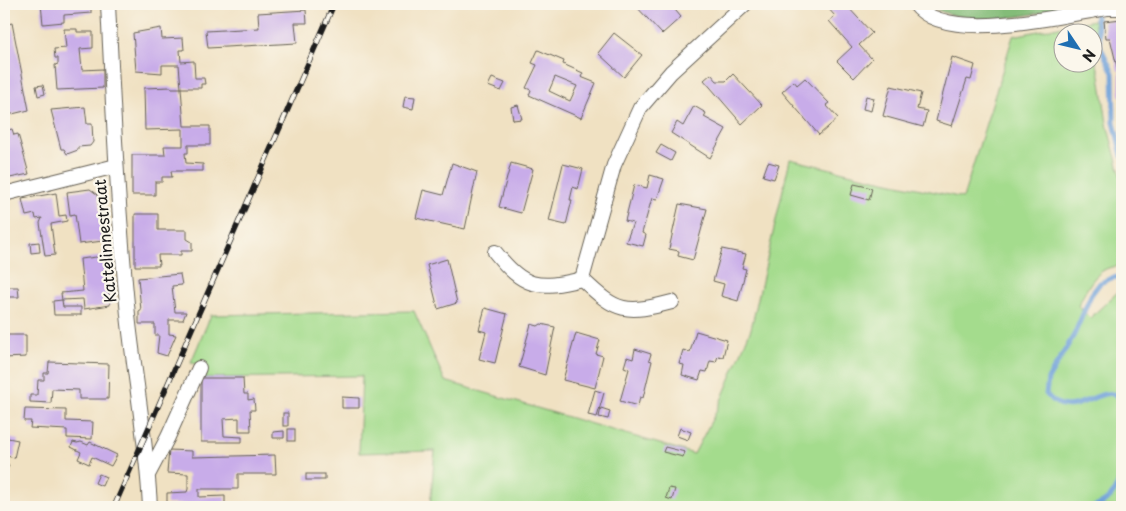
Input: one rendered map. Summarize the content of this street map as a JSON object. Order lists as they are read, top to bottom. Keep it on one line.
{"streets":{"street":["Kattelinnestraat"]},"north":"bottom right"}
